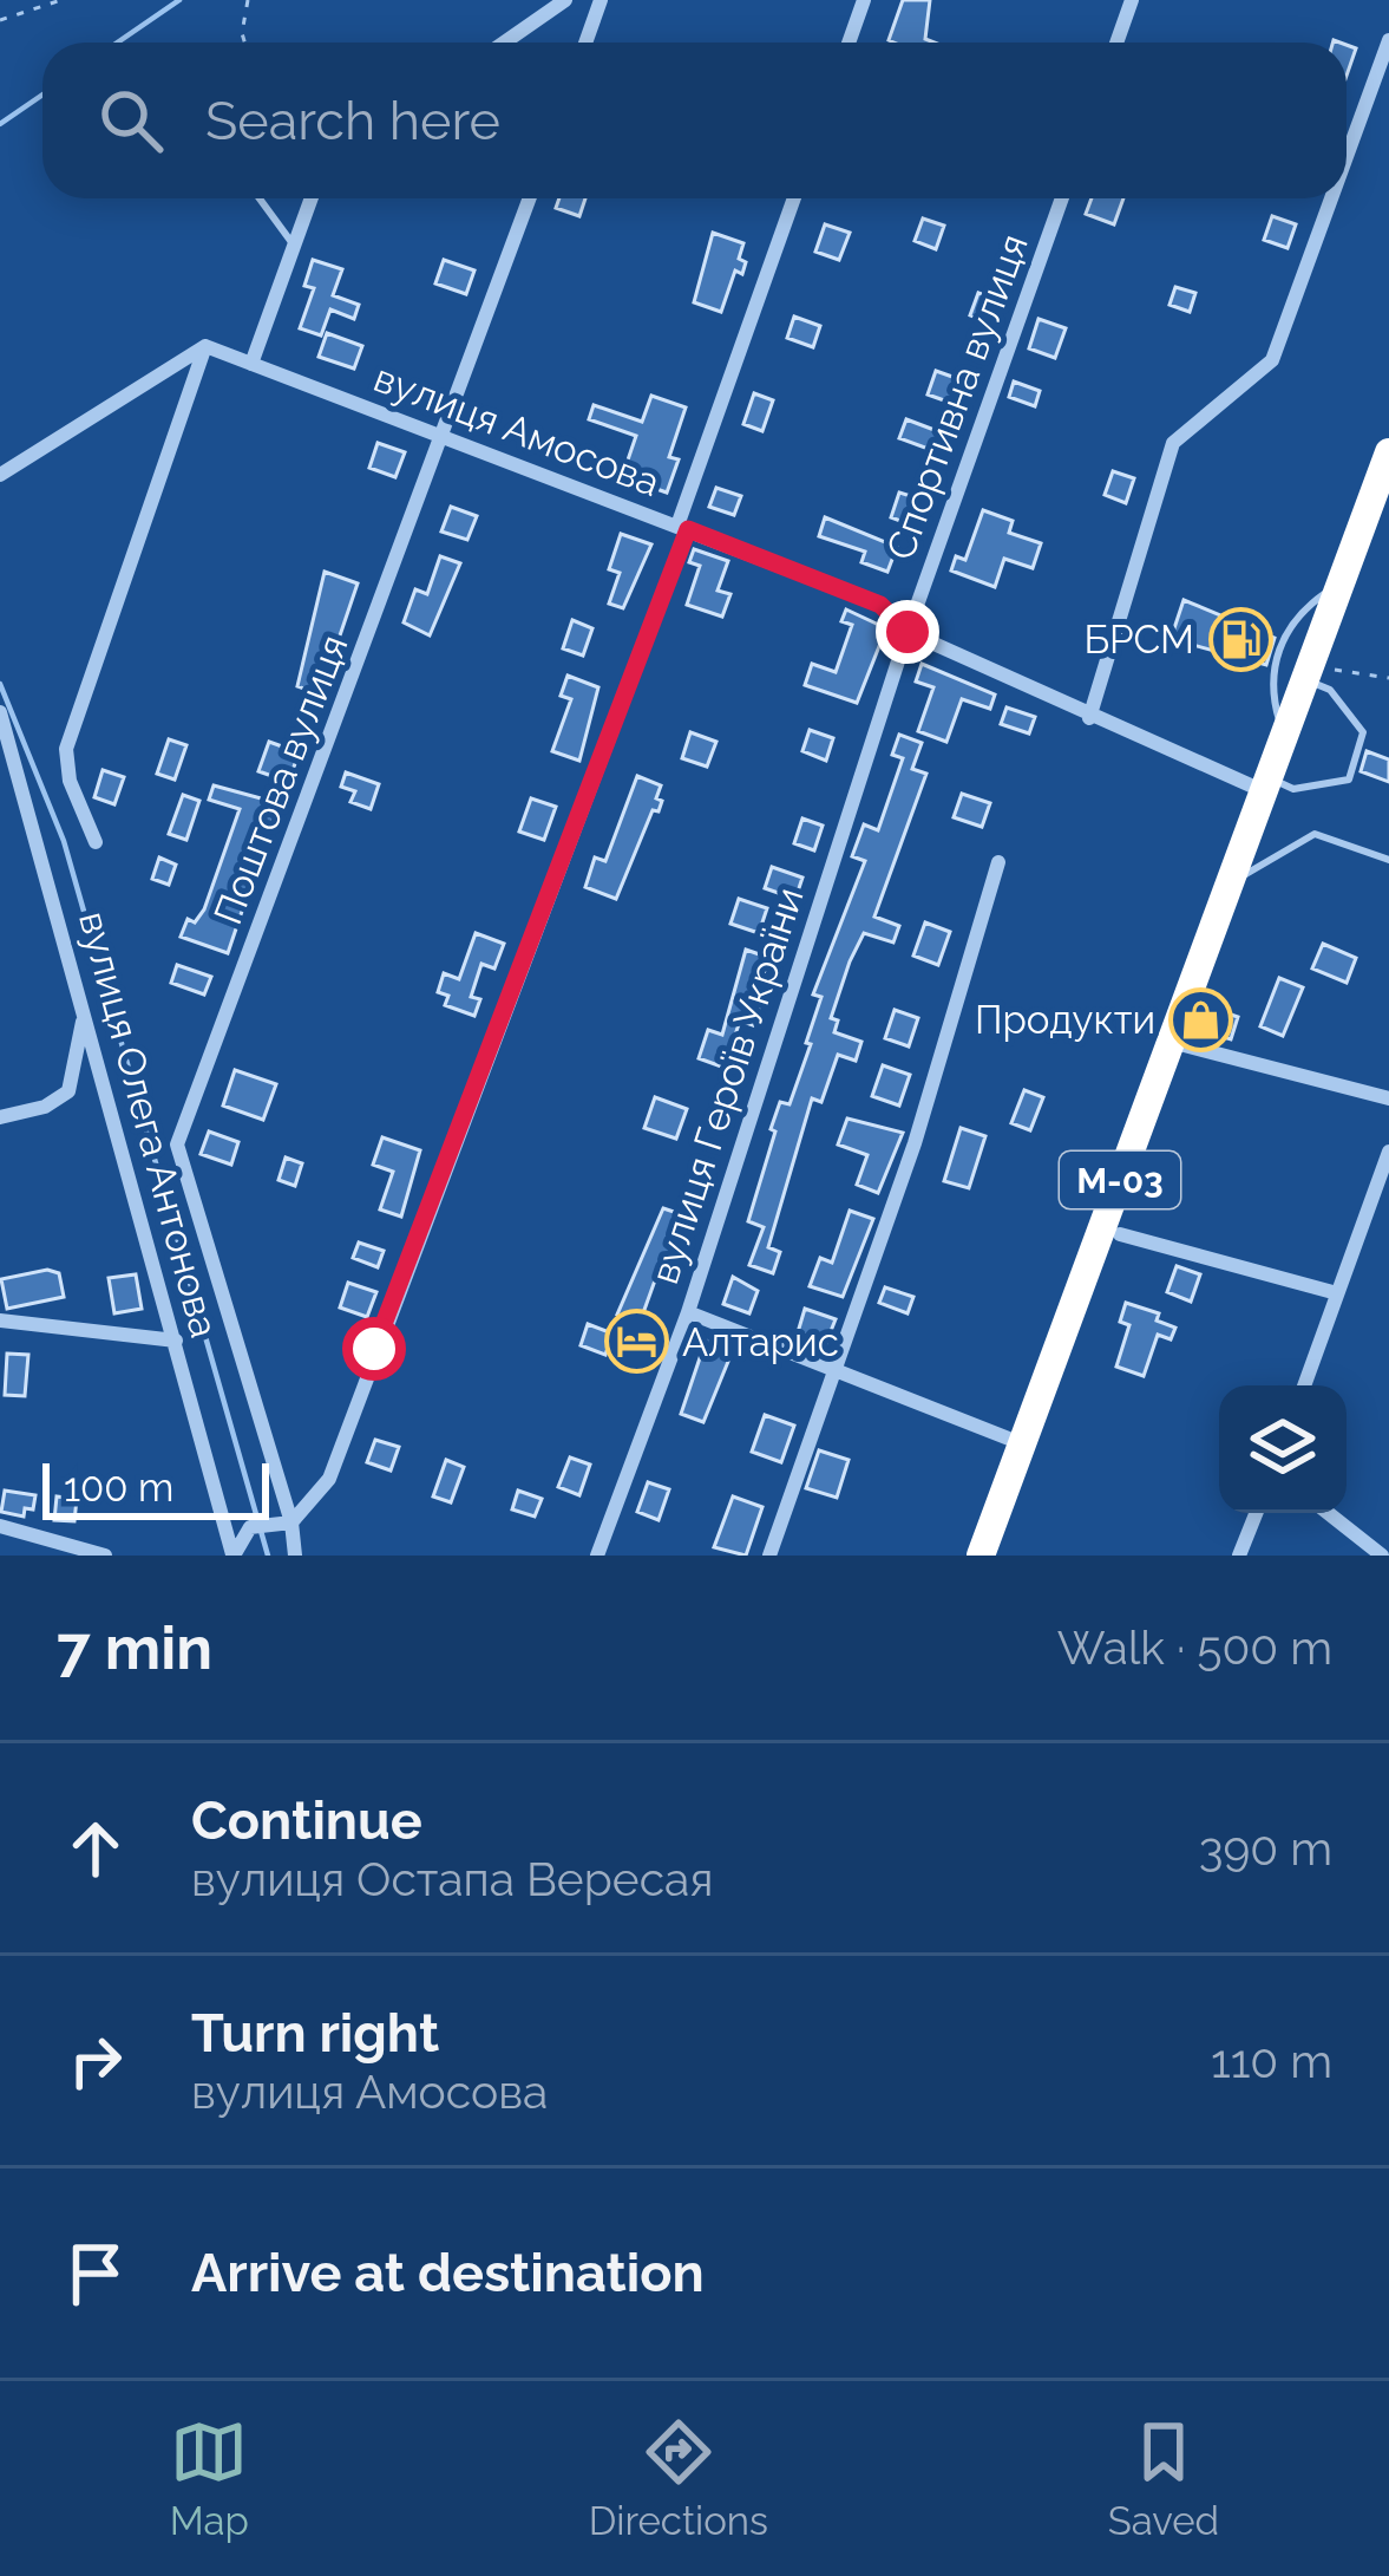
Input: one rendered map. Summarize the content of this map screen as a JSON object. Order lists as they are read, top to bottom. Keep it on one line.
{"streets":{"highway":["М-03"],"street":["Спортивна вулиця","вулиця Амосова","Поштова вулиця","вулиця Героїв України","вулиця Олега Антонова"]},"crossings":[["Спортивна вулиця","вулиця Амосова"],["Спортивна вулиця","вулиця Героїв України"],["вулиця Амосова","Поштова вулиця"],["вулиця Амосова","вулиця Героїв України"],["вулиця Амосова","М-03"]],"places":{"fuel station":["БРСМ"],"shop":["Продукти"],"hotel":["Алтарис"]},"scale_bar":"100 m","page":{"search":"Search here","scale":"100 m","heading":["7 min","Walk · 500 m"],"list":[["Continue","вулиця Остапа Вересая","390 m"],["Turn right","вулиця Амосова","110 m"],"Arrive at destination"],"nav":["Map","Directions","Saved"]}}
